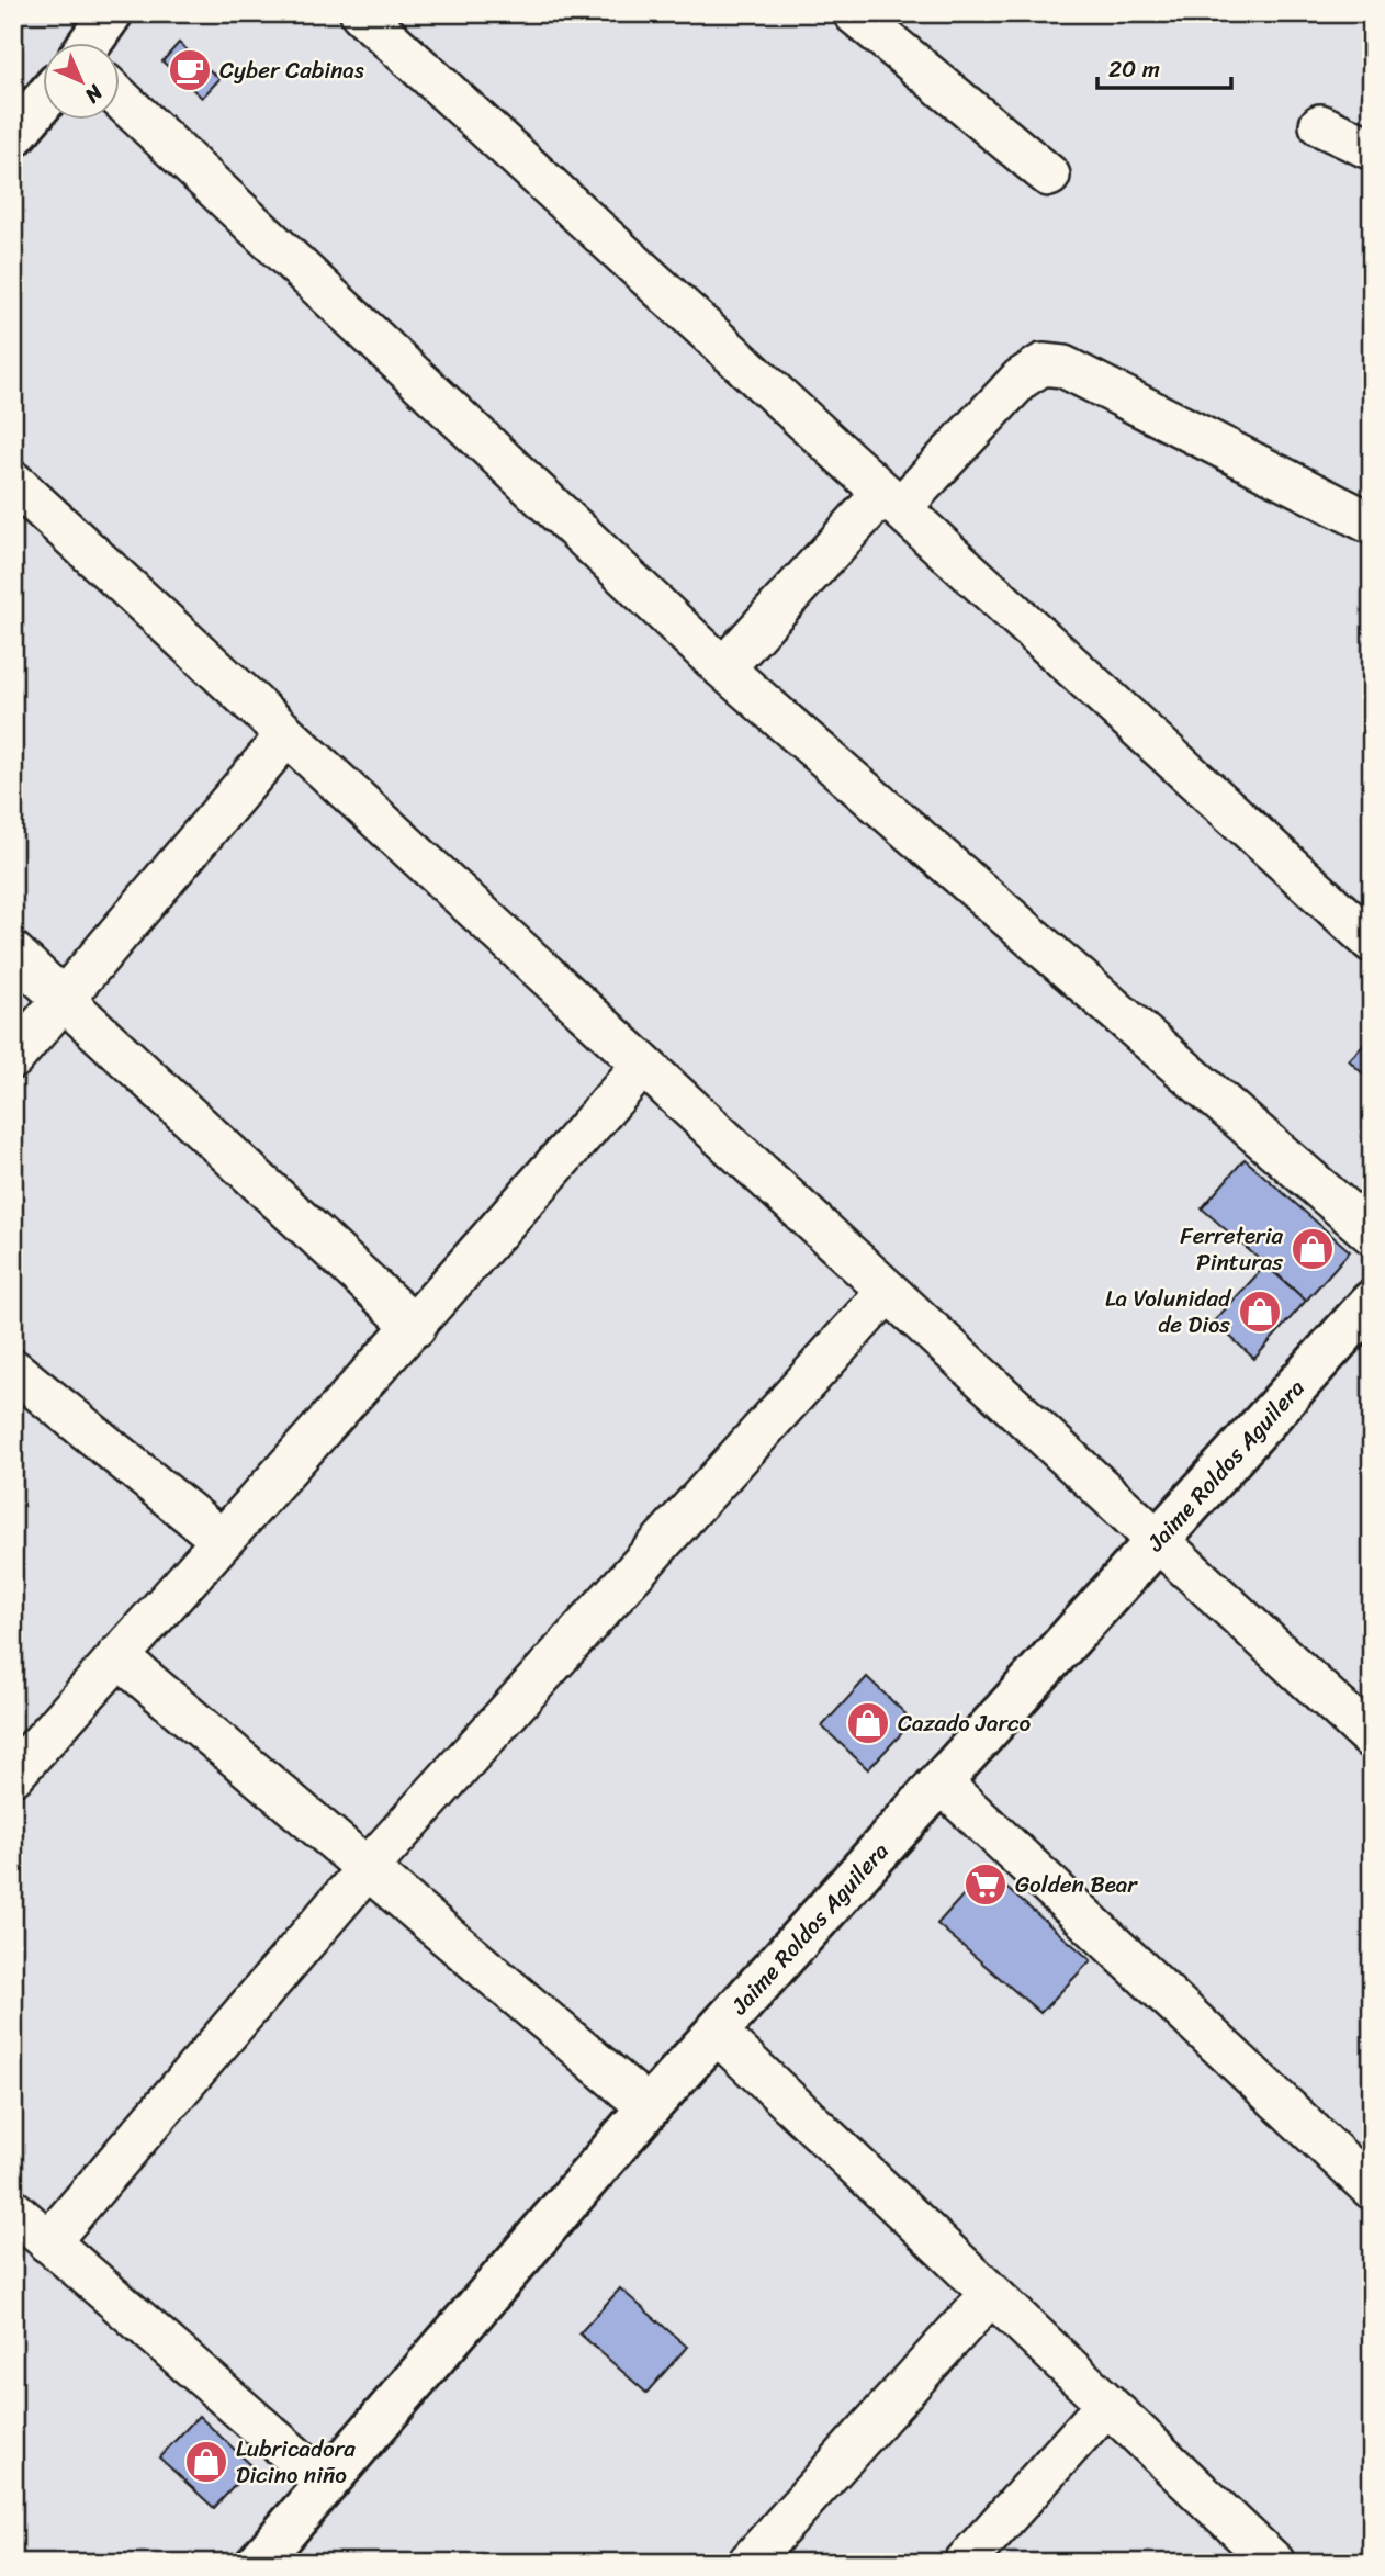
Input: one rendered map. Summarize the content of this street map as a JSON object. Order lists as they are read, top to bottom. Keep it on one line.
{"streets":{"street":["Jaime Roldos Aguilera"]},"places":{"cafe":["Cyber Cabinas"],"shop":["Ferreteria Pinturas","La Volunidad de Dios","Cazado Jarco","Lubricadora Dicino niño"],"supermarket":["Golden Bear"]},"scale_bar":"20 m","north":"bottom right"}
